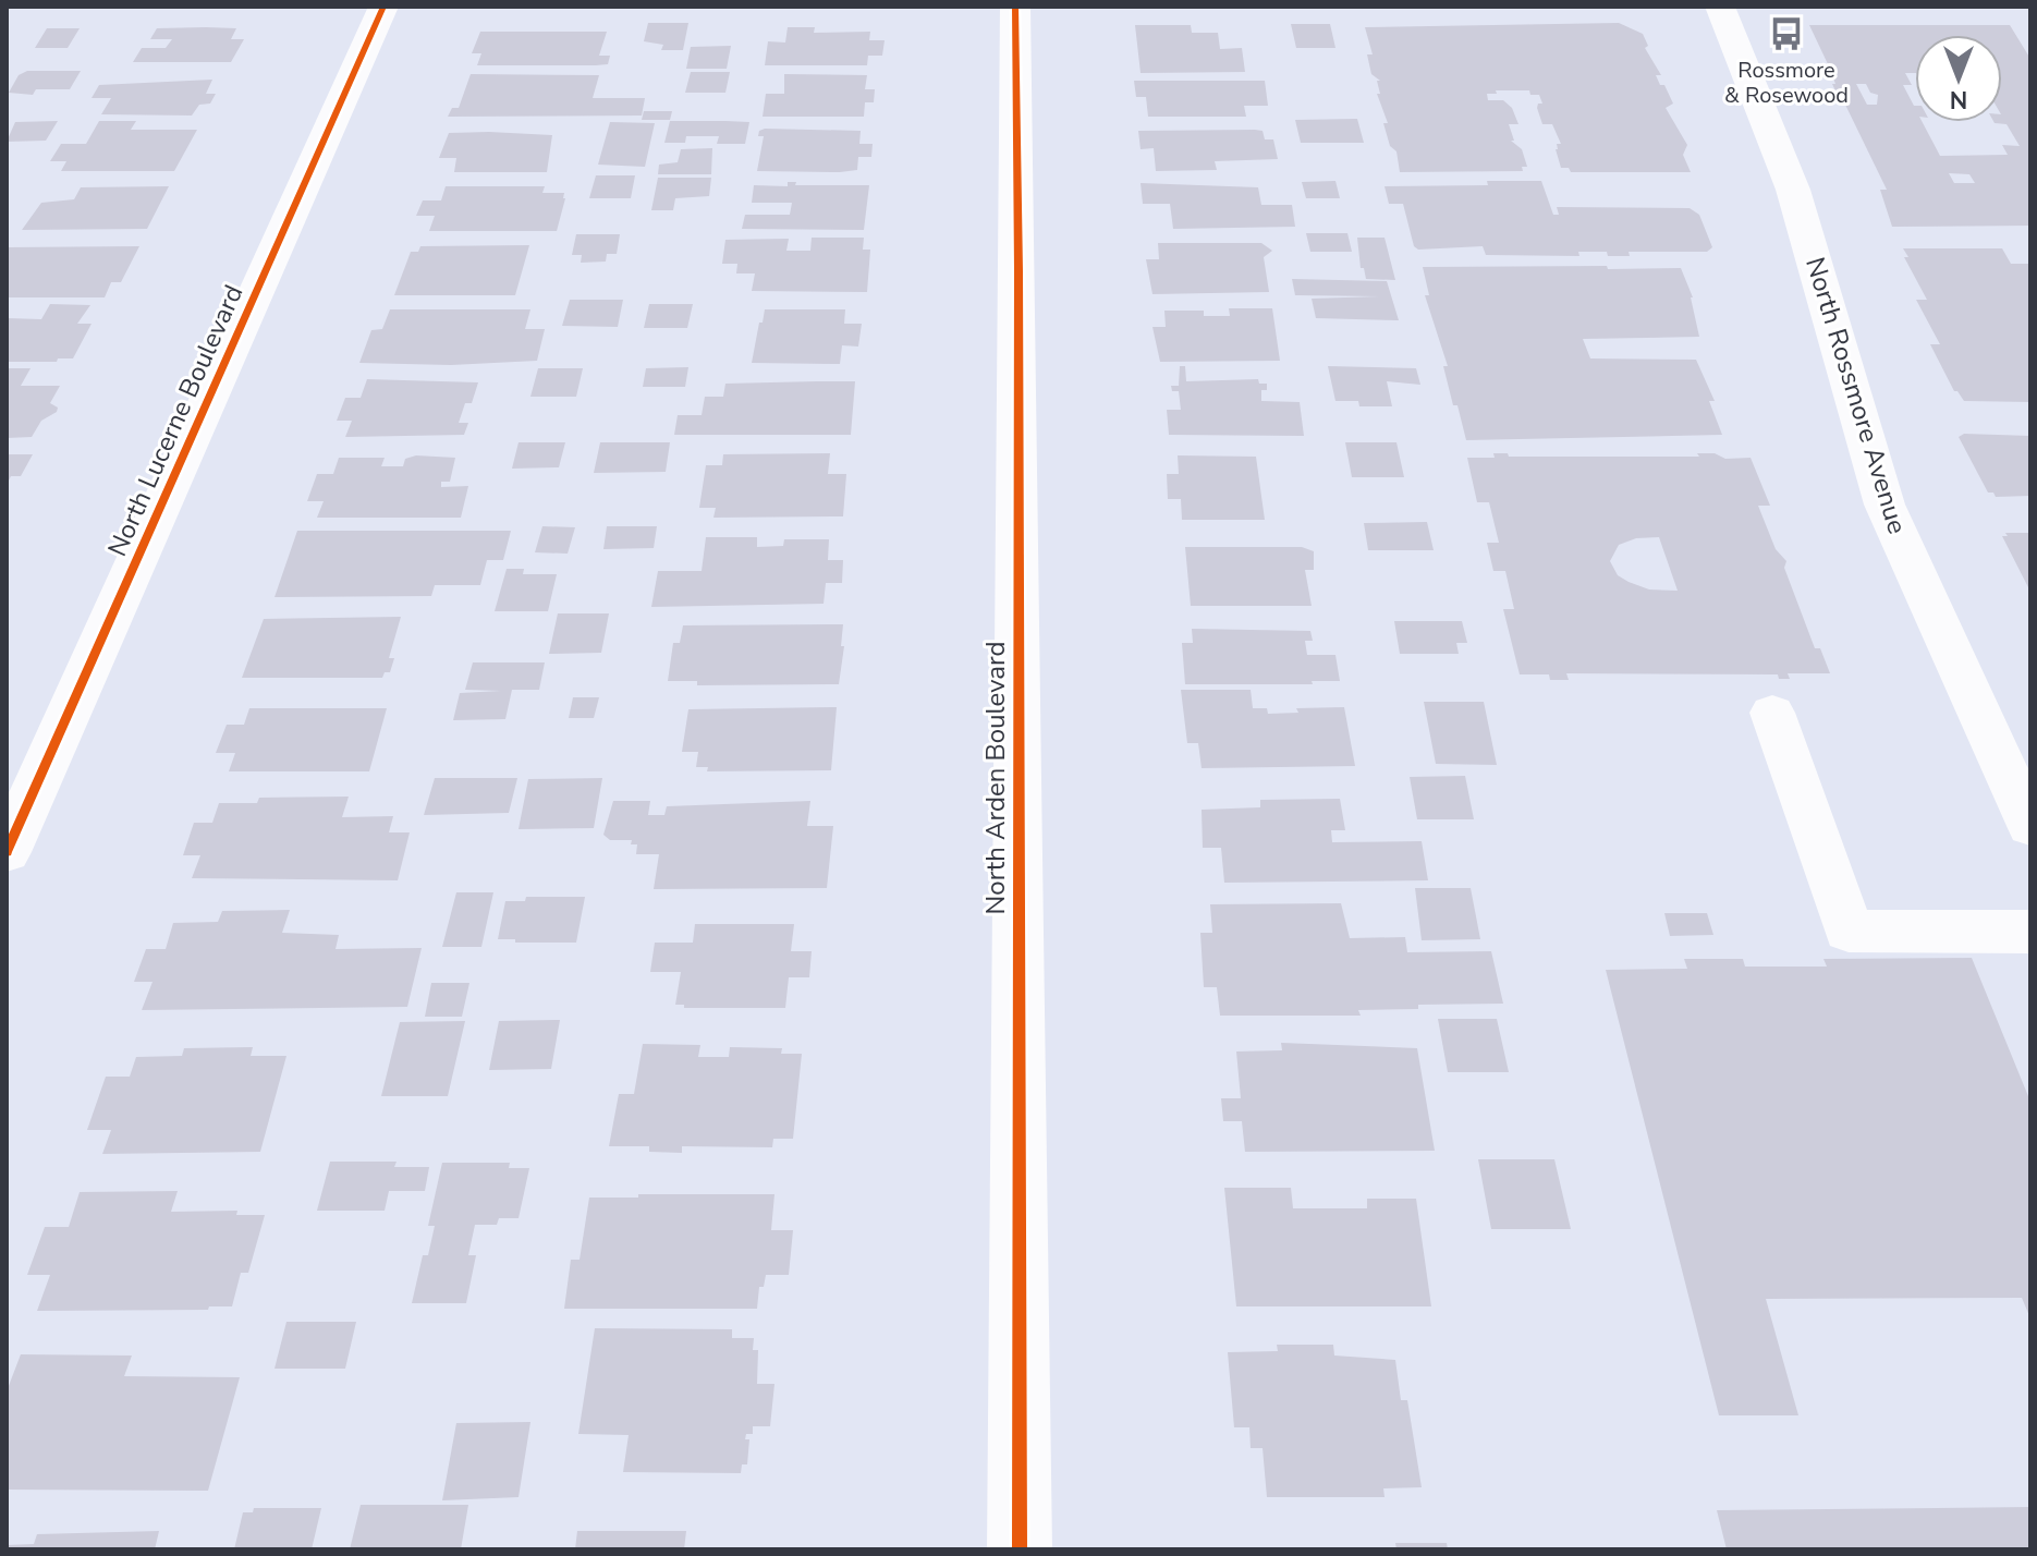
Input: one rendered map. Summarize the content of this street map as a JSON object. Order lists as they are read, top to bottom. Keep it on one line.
{"streets":{"street":["North Rossmore Avenue","North Lucerne Boulevard","North Arden Boulevard"]},"places":{"bus stop":["Rossmore & Rosewood"]},"north":"bottom"}
